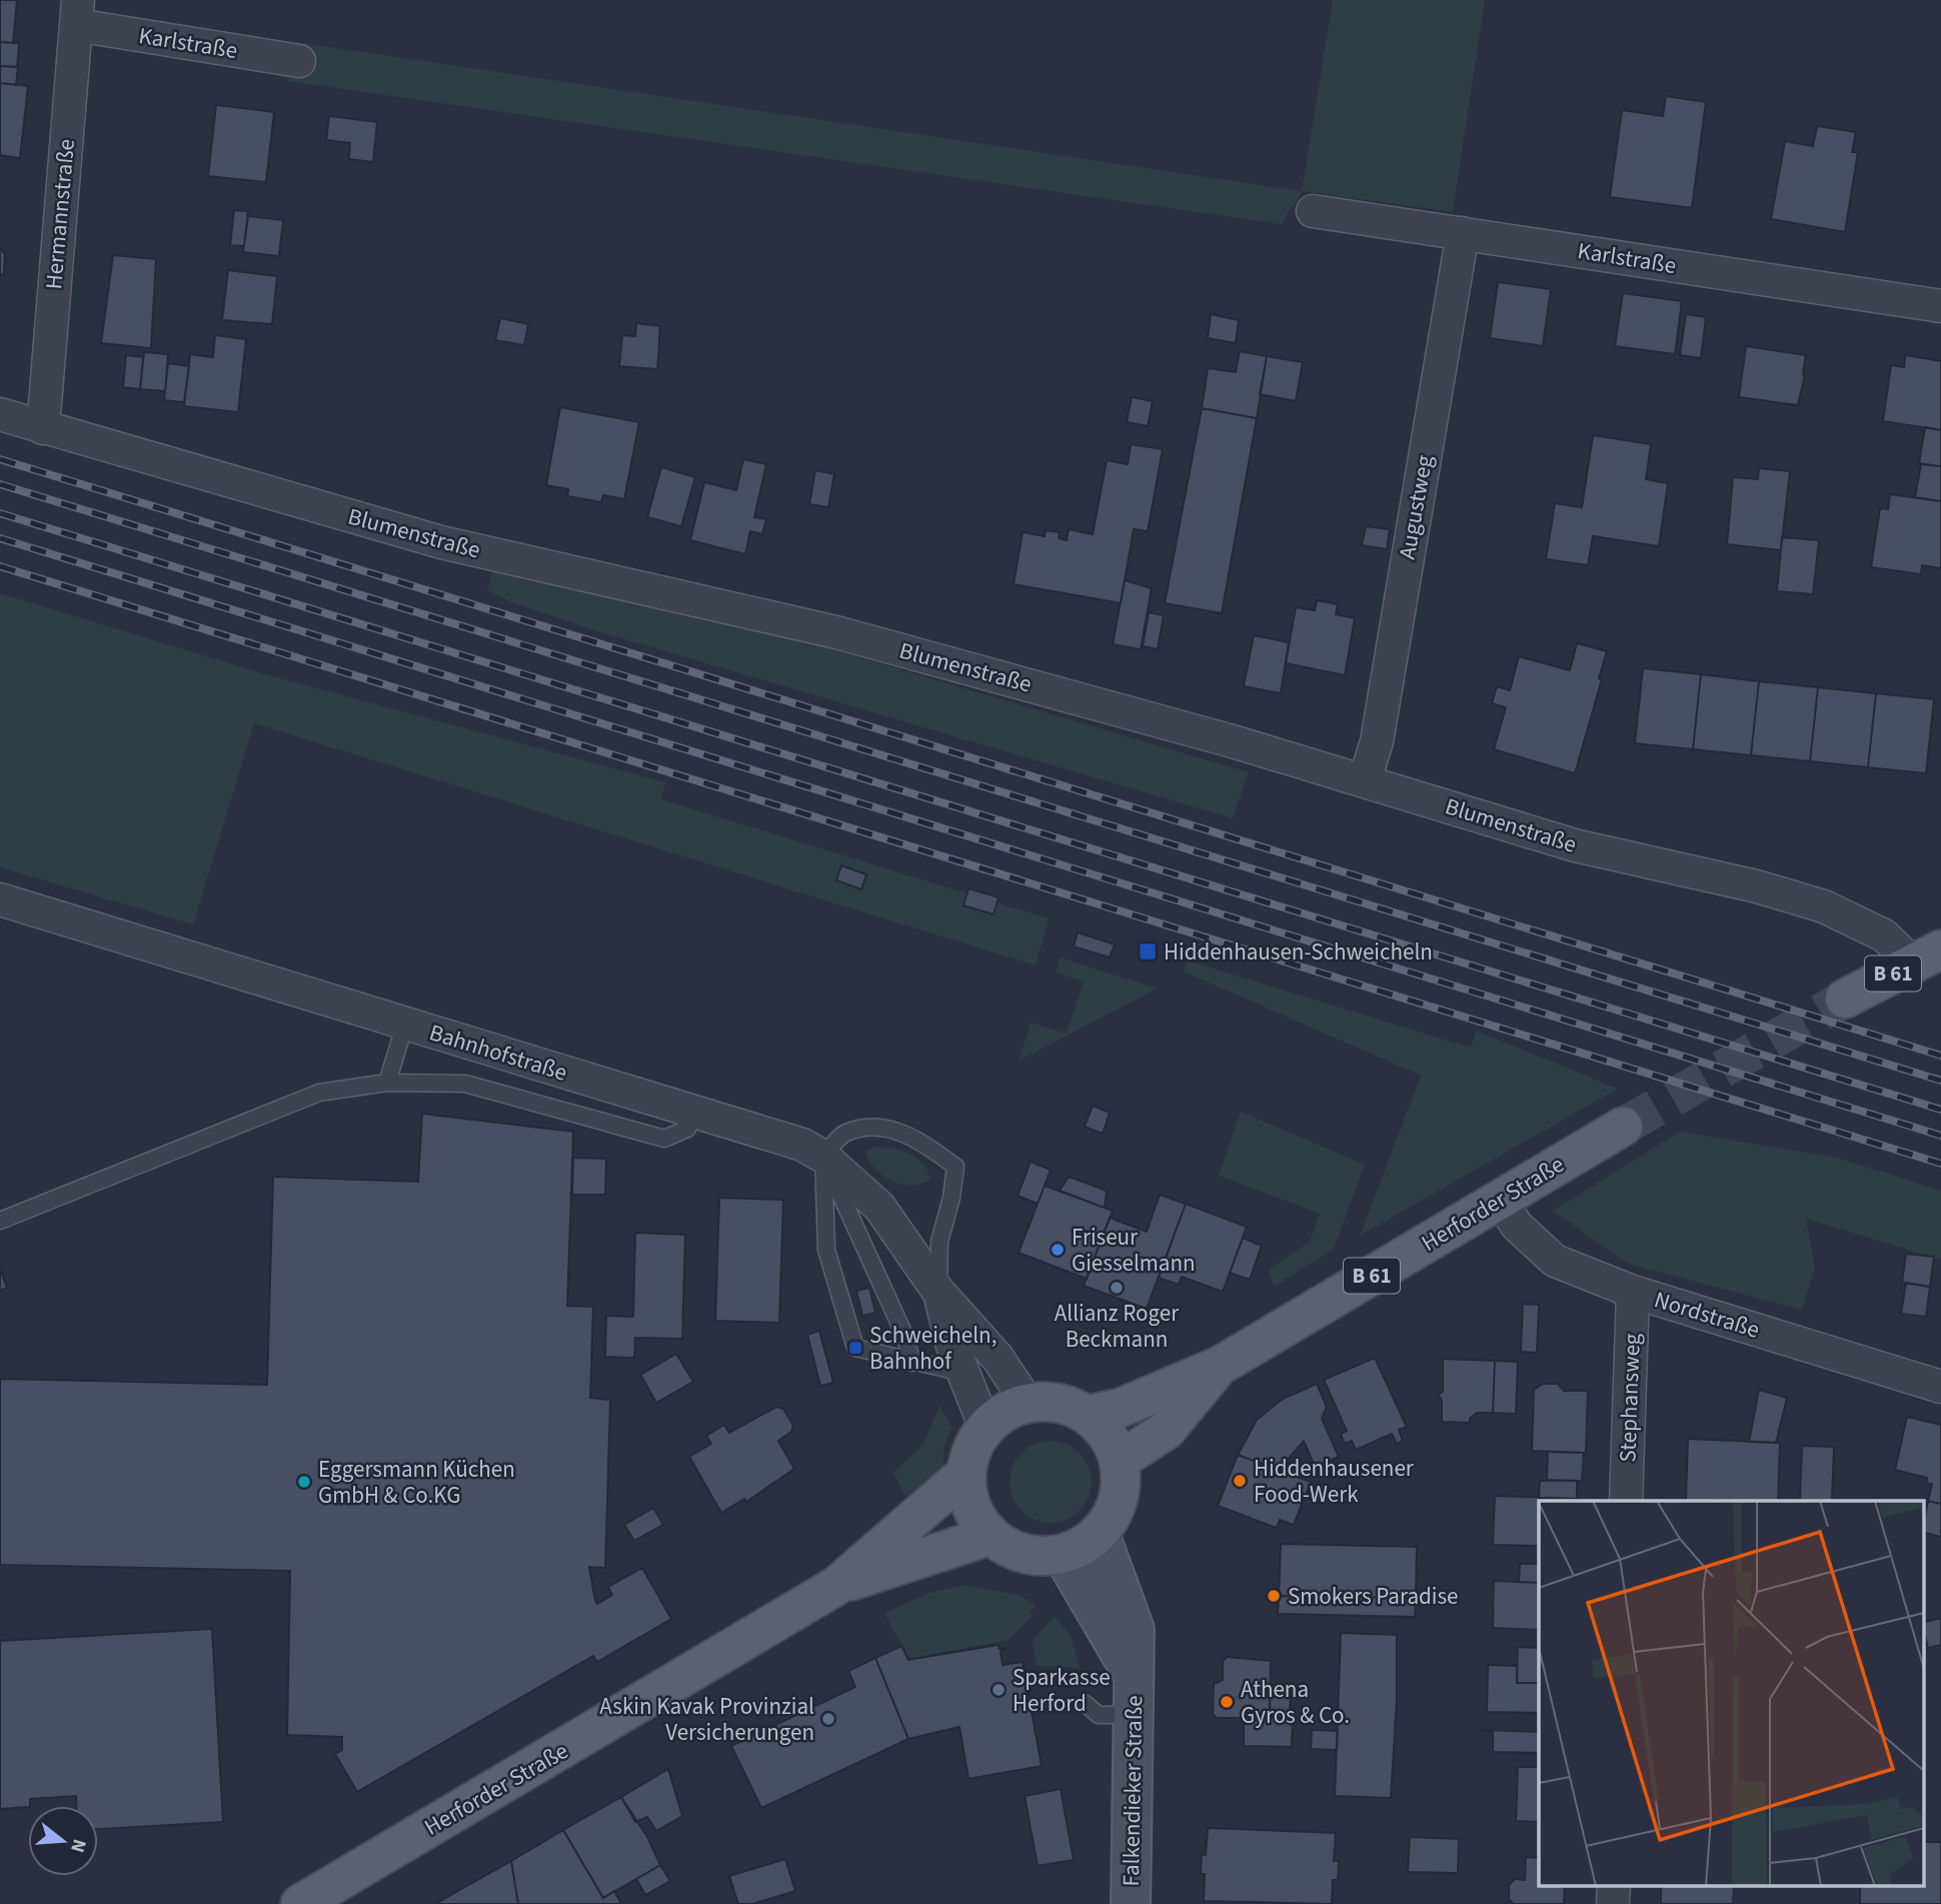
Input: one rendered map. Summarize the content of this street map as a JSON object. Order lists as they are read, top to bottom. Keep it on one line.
{"streets":{"main road":["B 61","Herforder Straße"],"street":["Karlstraße","Hermannstraße","Augustweg","Blumenstraße","Bahnhofstraße","Nordstraße","Stephansweg","Falkendieker Straße"]},"crossings":[["Karlstraße","Hermannstraße"],["Karlstraße","Augustweg"],["Hermannstraße","Blumenstraße"],["Augustweg","Blumenstraße"],["Blumenstraße","B 61"],["Bahnhofstraße","Herforder Straße"],["Bahnhofstraße","Falkendieker Straße"],["Herforder Straße","Nordstraße"],["Herforder Straße","Falkendieker Straße"],["Nordstraße","Stephansweg"]],"places":{"transit":["Hiddenhausen-Schweicheln","Schweicheln, Bahnhof"],"other":["Friseur Giesselmann","Allianz Roger Beckmann","Hiddenhausener Food-Werk","Eggersmann Küchen GmbH & Co.KG","Smokers Paradise","Sparkasse Herford","Athena Gyros & Co.","Askin Kavak Provinzial Versicherungen"]},"north":"right"}
